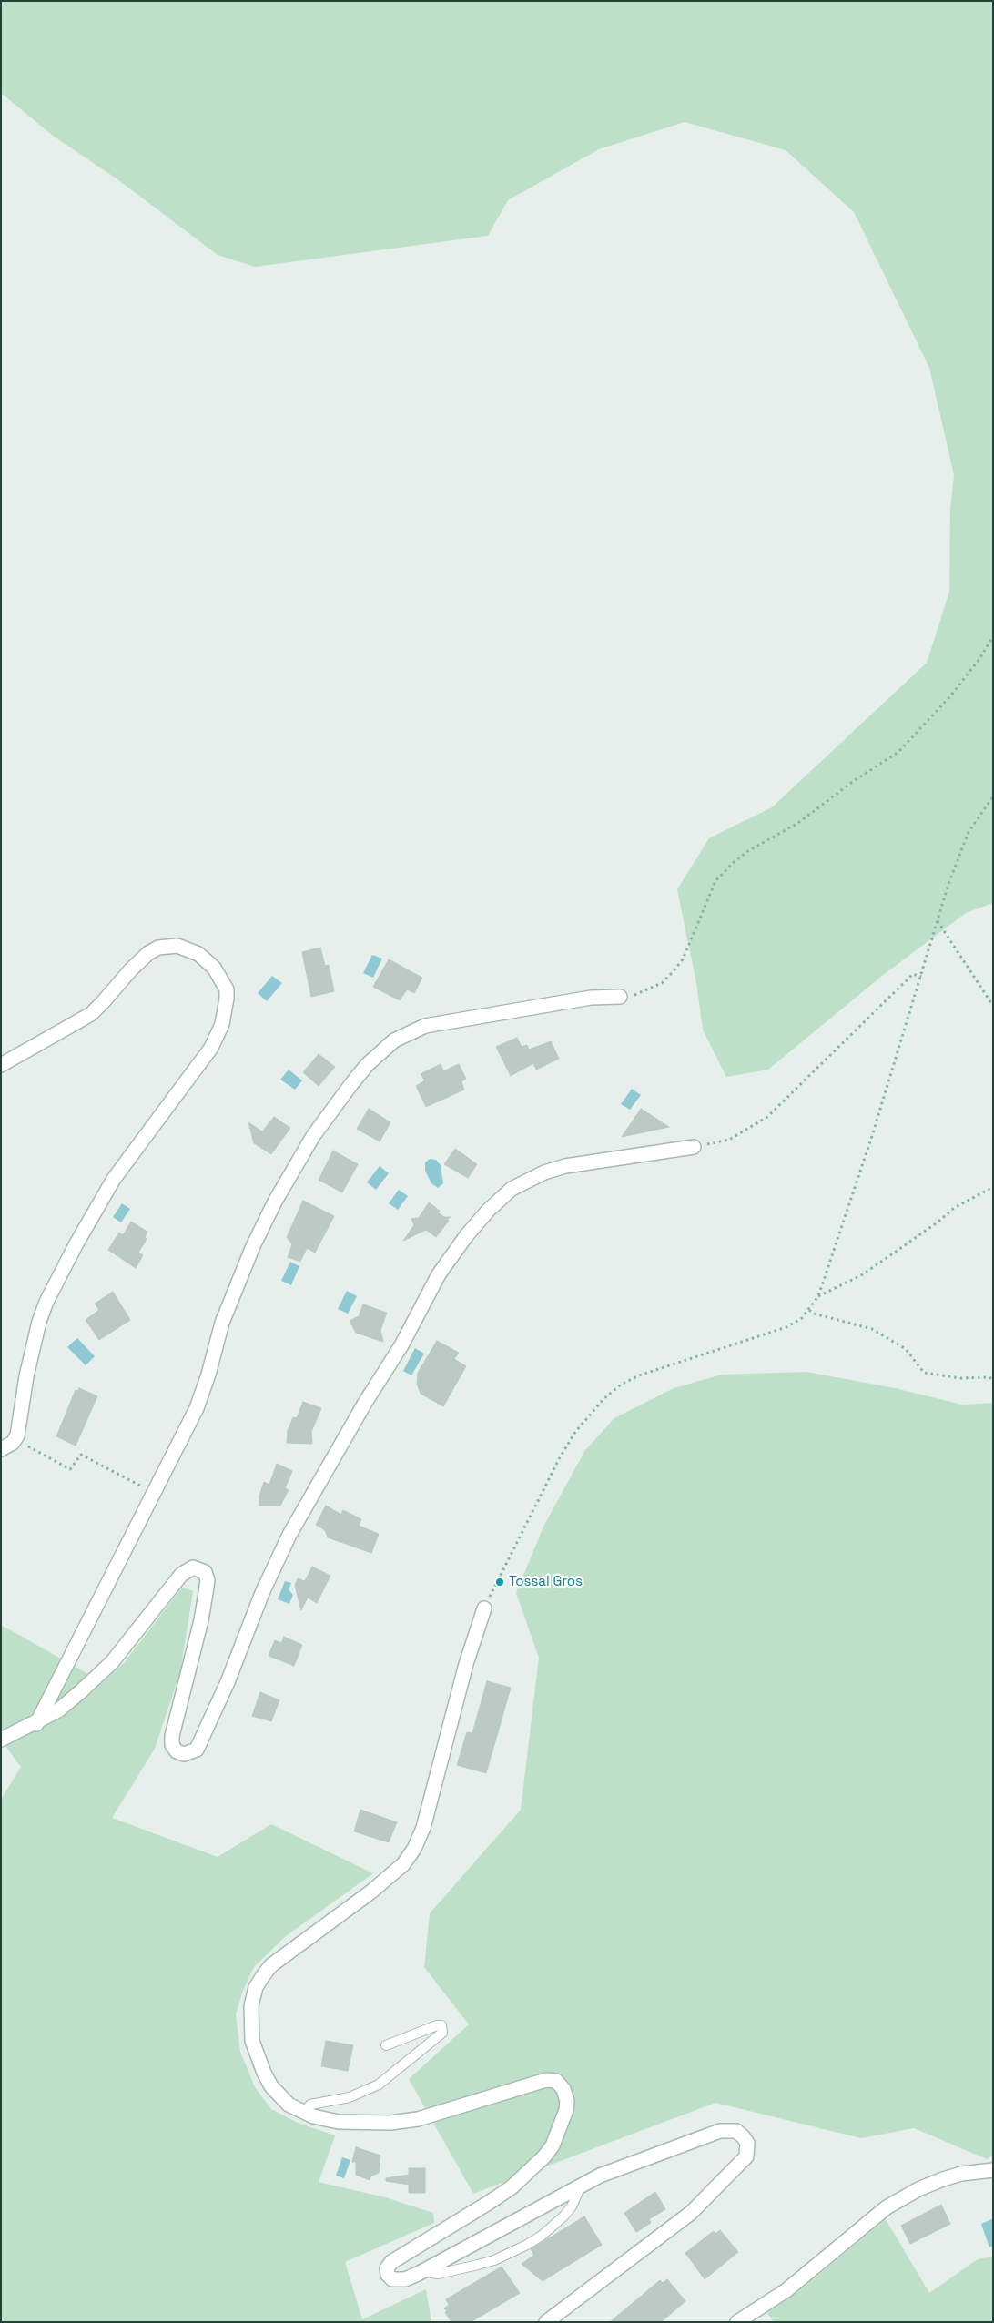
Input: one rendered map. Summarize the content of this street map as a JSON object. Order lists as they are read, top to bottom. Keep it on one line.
{"places":["Tossal Gros"]}
